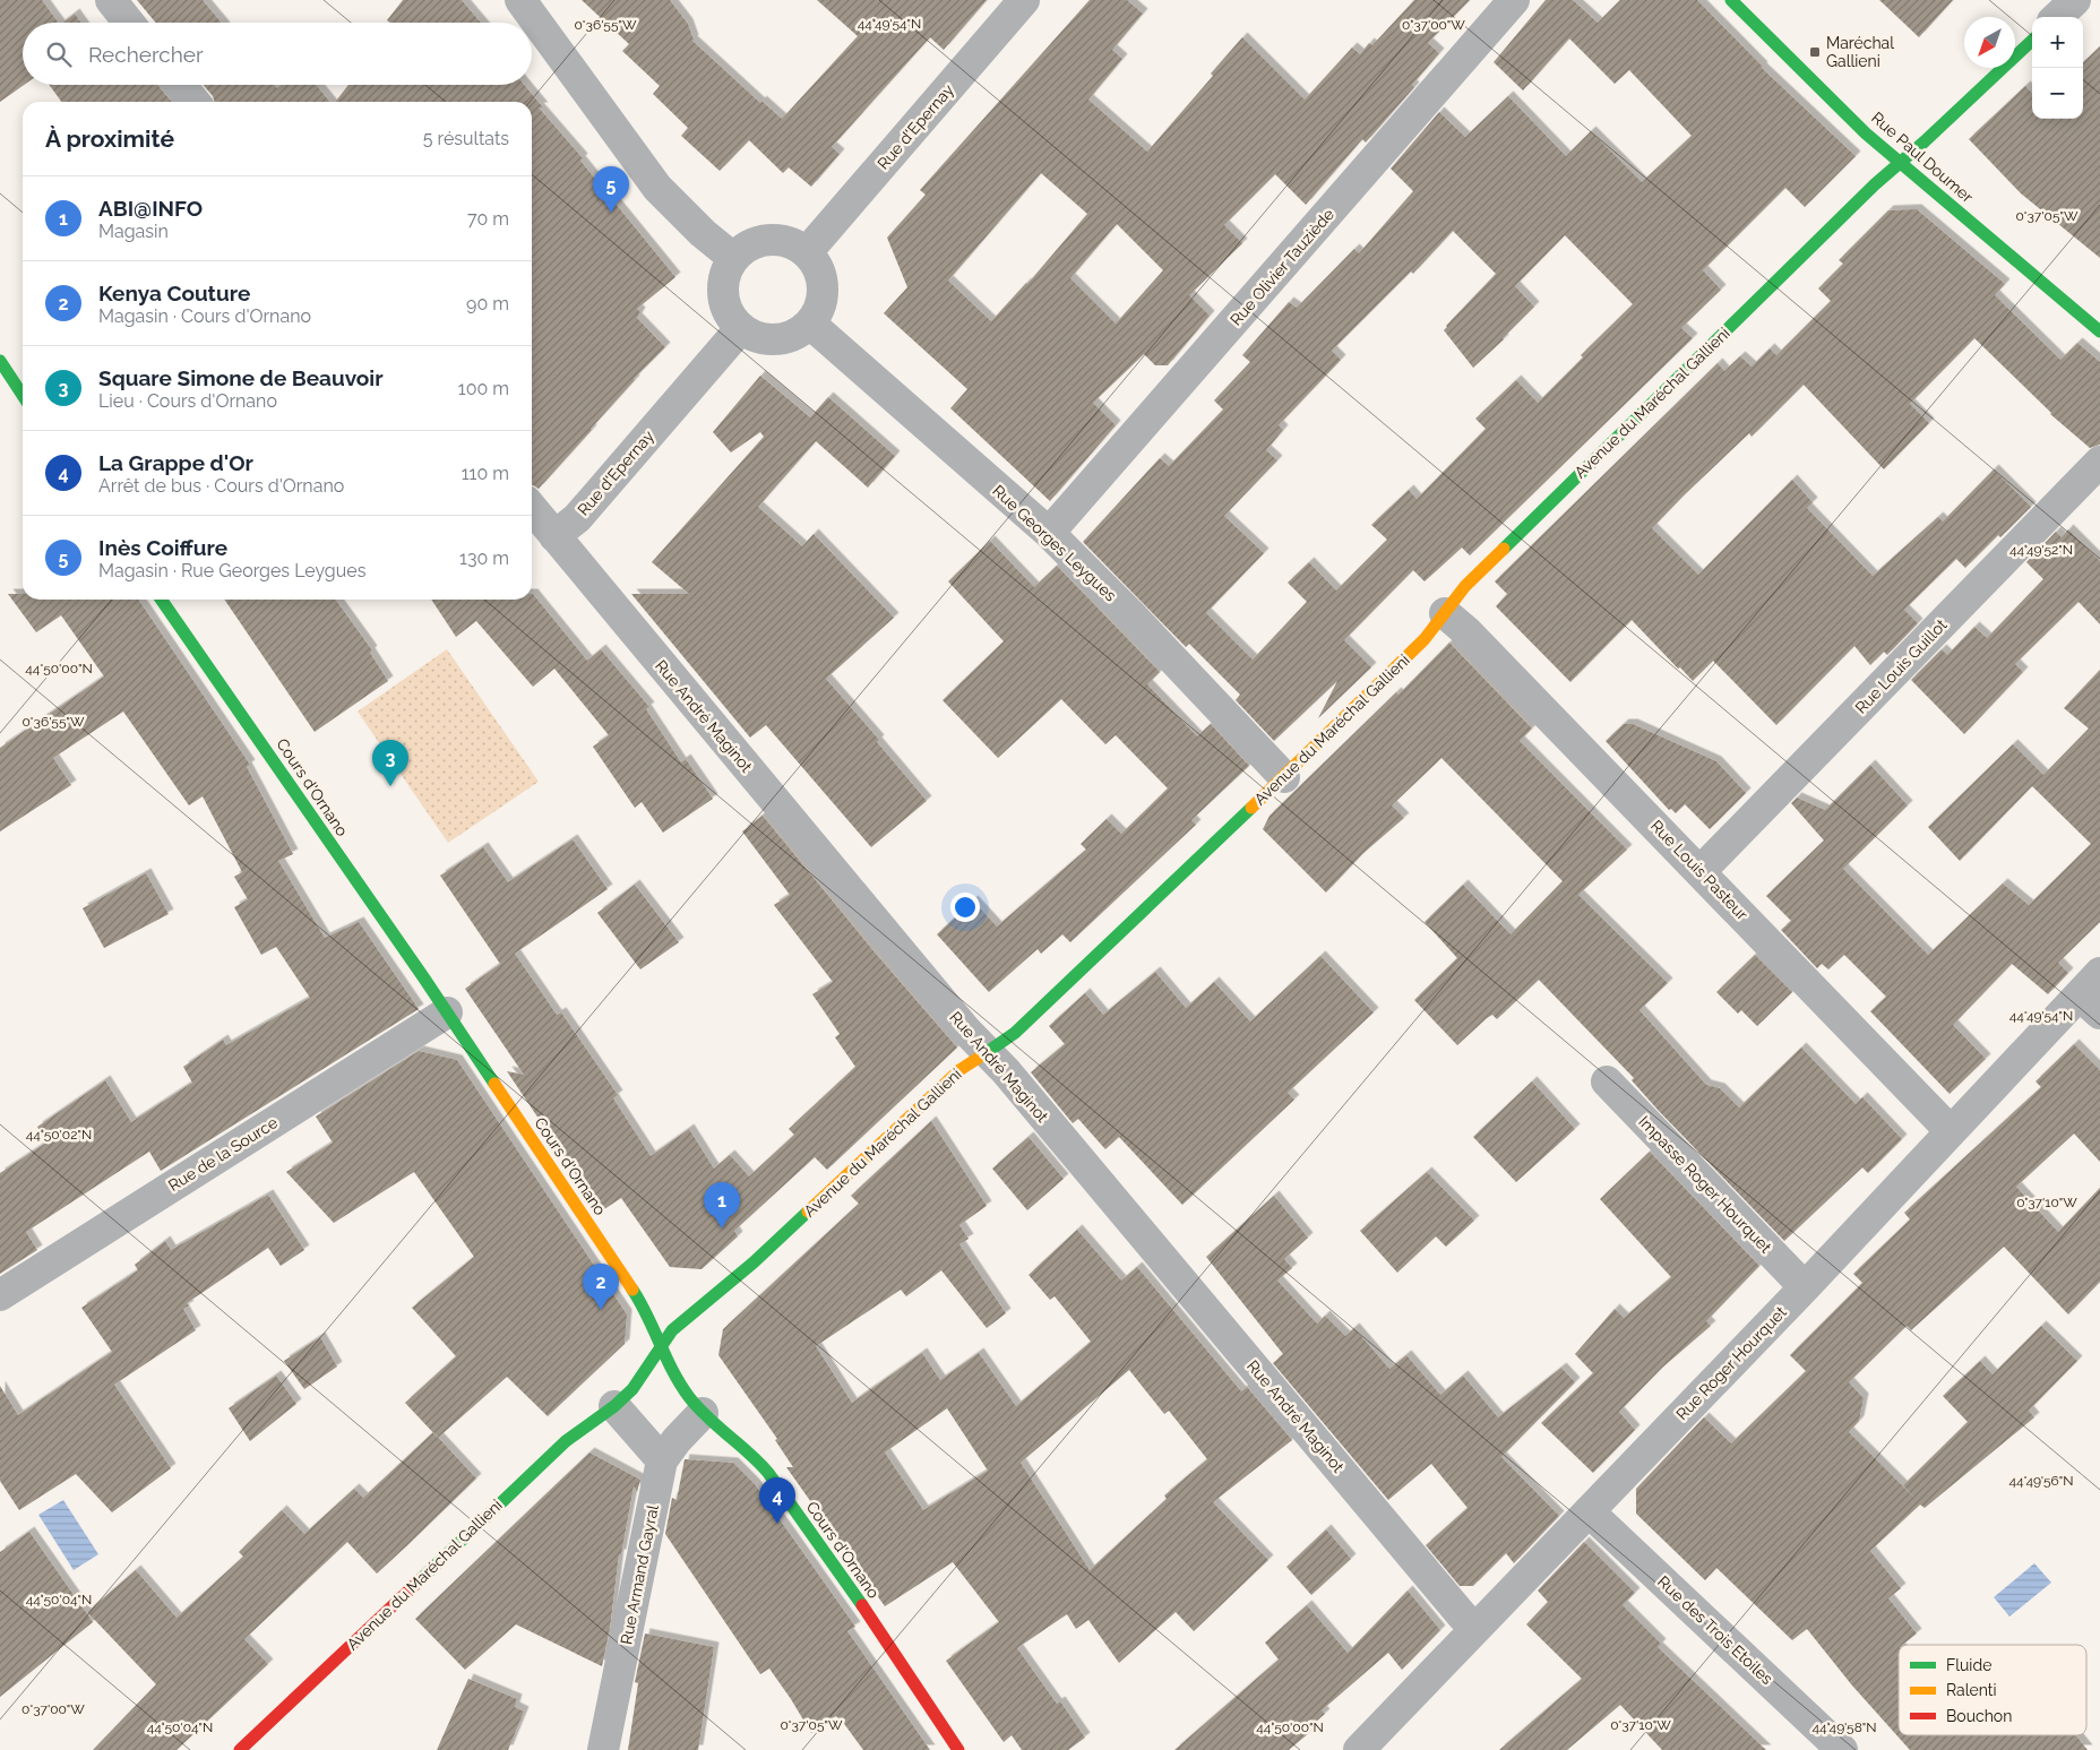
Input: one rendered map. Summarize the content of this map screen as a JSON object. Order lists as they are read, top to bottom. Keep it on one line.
{"streets":{"street":["Rue d'Epernay","Rue Paul Doumer","Rue Olivier Tauziède","Avenue du Maréchal Gallieni","Rue Georges Leygues","Rue Louis Guillot","Rue André Maginot","Cours d'Ornano","Rue Louis Pasteur","Rue de la Source","Impasse Roger Hourquet","Rue Roger Hourquet","Rue Armand Gayral","Rue des Trois Etoiles"]},"crossings":[["Rue d'Epernay","Rue Georges Leygues"],["Rue d'Epernay","Rue André Maginot"],["Rue Paul Doumer","Avenue du Maréchal Gallieni"],["Rue Olivier Tauziède","Rue Georges Leygues"],["Avenue du Maréchal Gallieni","Rue Georges Leygues"],["Avenue du Maréchal Gallieni","Rue André Maginot"],["Avenue du Maréchal Gallieni","Cours d'Ornano"],["Avenue du Maréchal Gallieni","Rue Louis Pasteur"],["Rue Louis Guillot","Rue Louis Pasteur"],["Rue André Maginot","Rue Roger Hourquet"],["Cours d'Ornano","Rue de la Source"],["Cours d'Ornano","Rue Armand Gayral"],["Rue Louis Pasteur","Rue Roger Hourquet"],["Impasse Roger Hourquet","Rue Roger Hourquet"],["Rue Roger Hourquet","Rue des Trois Etoiles"]],"places":{"transit":["Maréchal Gallieni"]},"legend":["Fluide","Ralenti","Bouchon"],"north":"bottom left","page":{"map_buttons":["+","−"],"search":"Rechercher","heading":["À proximité","5 résultats"],"pins":["5","3","1","2","4"],"list":[{"mark":"1","name":"ABI@INFO","note":"Magasin","value":"70 m"},{"mark":"2","name":"Kenya Couture","note":"Magasin · Cours d'Ornano","value":"90 m"},{"mark":"3","name":"Square Simone de Beauvoir","note":"Lieu · Cours d'Ornano","value":"100 m"},{"mark":"4","name":"La Grappe d'Or","note":"Arrêt de bus · Cours d'Ornano","value":"110 m"},{"mark":"5","name":"Inès Coiffure","note":"Magasin · Rue Georges Leygues","value":"130 m"}]},"coordinates":["44°49'54\"N","0°36'55\"W","0°37'00\"W","0°37'05\"W","44°49'52\"N","44°50'00\"N","44°50'02\"N","0°37'10\"W","44°49'56\"N","44°50'04\"N","44°49'58\"N"]}
